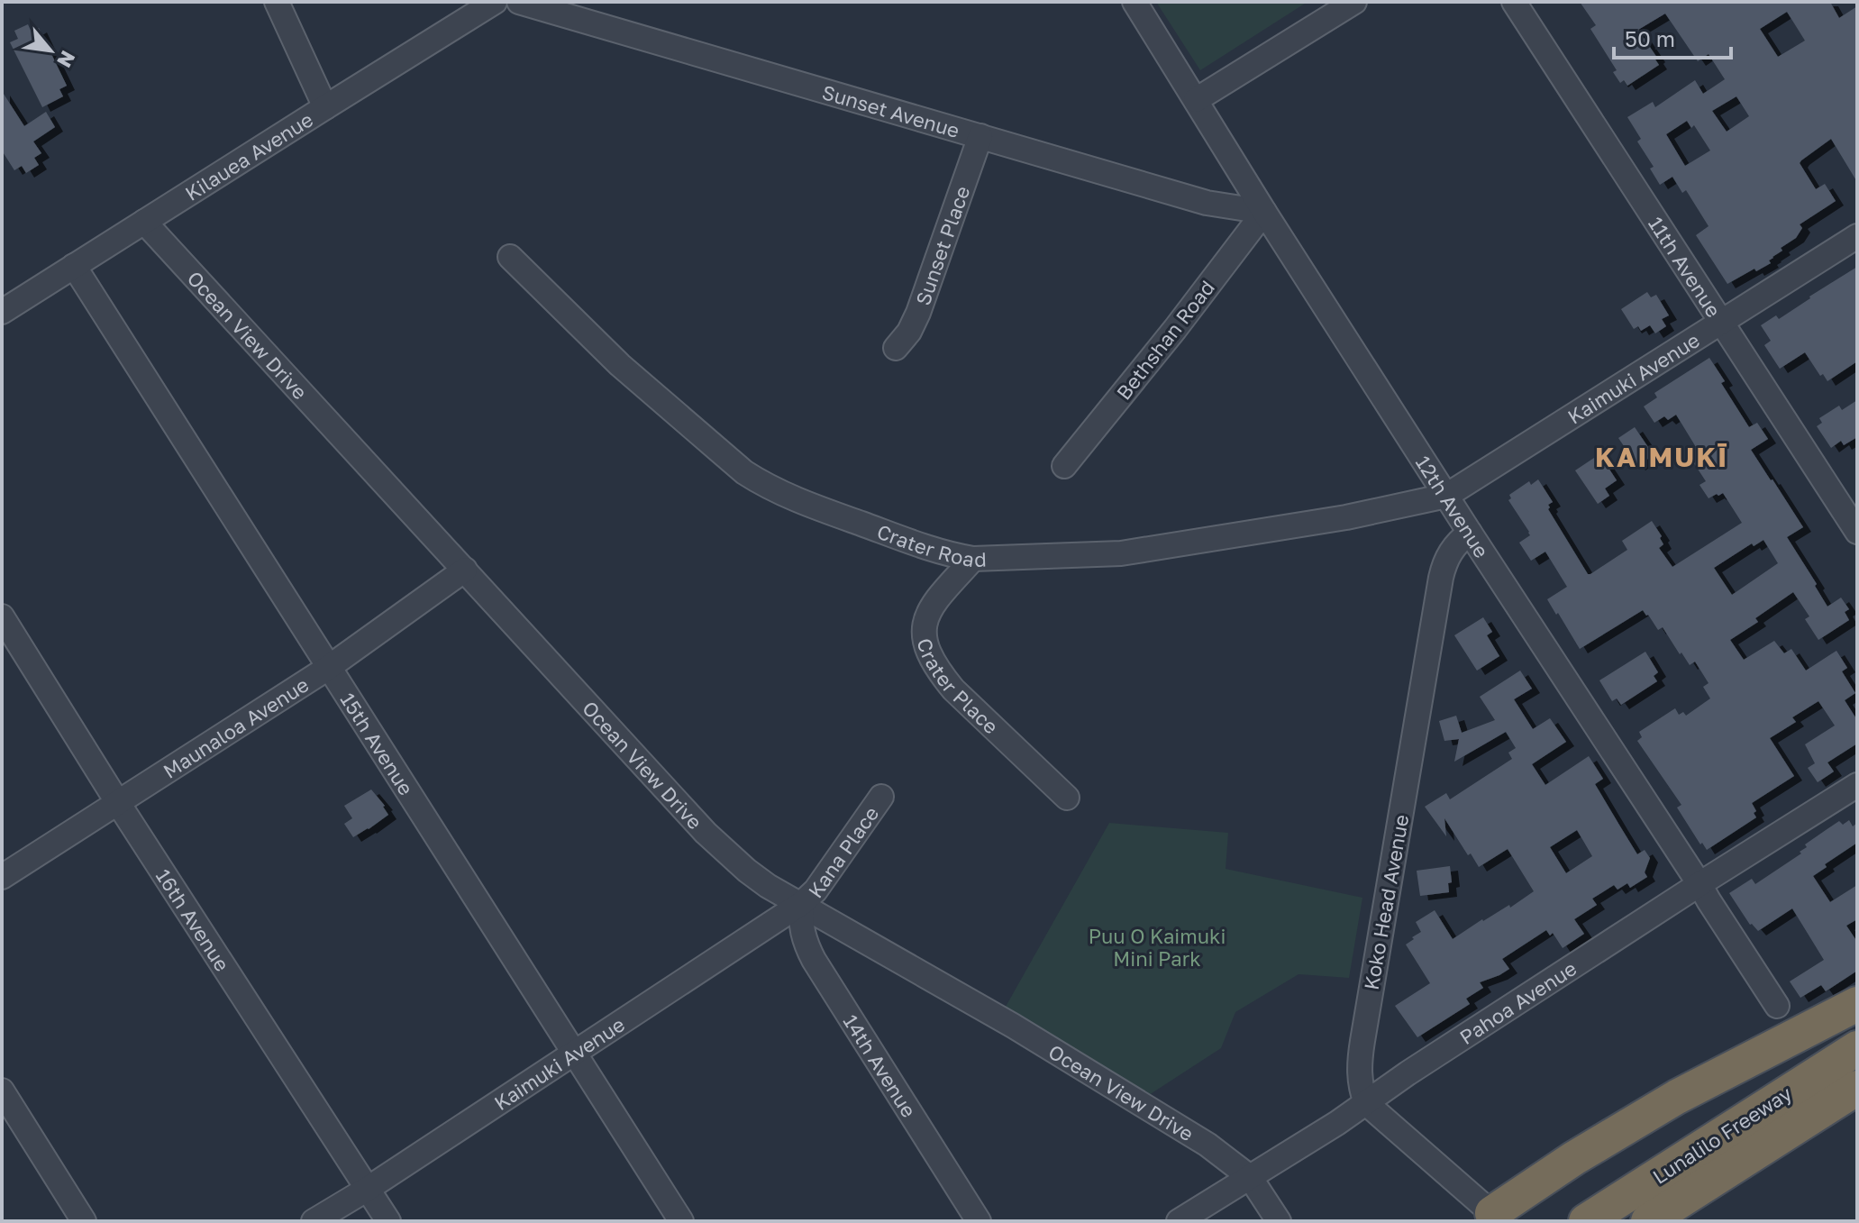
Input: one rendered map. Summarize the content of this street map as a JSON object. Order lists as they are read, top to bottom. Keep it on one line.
{"streets":{"highway":["Lunalilo Freeway"],"street":["Sunset Avenue","Kilauea Avenue","Sunset Place","11th Avenue","Ocean View Drive","Bethshan Road","Kaimuki Avenue","12th Avenue","Crater Road","Crater Place","Maunaloa Avenue","15th Avenue","Kana Place","Koko Head Avenue","16th Avenue","Pahoa Avenue","14th Avenue"]},"crossings":[["Sunset Avenue","Sunset Place"],["Sunset Avenue","Bethshan Road"],["Sunset Avenue","12th Avenue"],["Kilauea Avenue","Ocean View Drive"],["Kilauea Avenue","15th Avenue"],["11th Avenue","Kaimuki Avenue"],["Ocean View Drive","Kaimuki Avenue"],["Ocean View Drive","Maunaloa Avenue"],["Ocean View Drive","Kana Place"],["Ocean View Drive","Pahoa Avenue"],["Ocean View Drive","14th Avenue"],["Bethshan Road","12th Avenue"],["Kaimuki Avenue","12th Avenue"],["Kaimuki Avenue","Crater Road"],["Kaimuki Avenue","15th Avenue"],["Kaimuki Avenue","Kana Place"],["Kaimuki Avenue","16th Avenue"],["Kaimuki Avenue","14th Avenue"],["12th Avenue","Crater Road"],["12th Avenue","Koko Head Avenue"],["12th Avenue","Pahoa Avenue"],["Crater Road","Crater Place"],["Maunaloa Avenue","15th Avenue"],["Maunaloa Avenue","16th Avenue"],["Kana Place","14th Avenue"],["Koko Head Avenue","Pahoa Avenue"]],"districts":["KAIMUKĪ"],"parks":["Puu O Kaimuki Mini Park"],"scale_bar":"50 m","north":"bottom right"}
